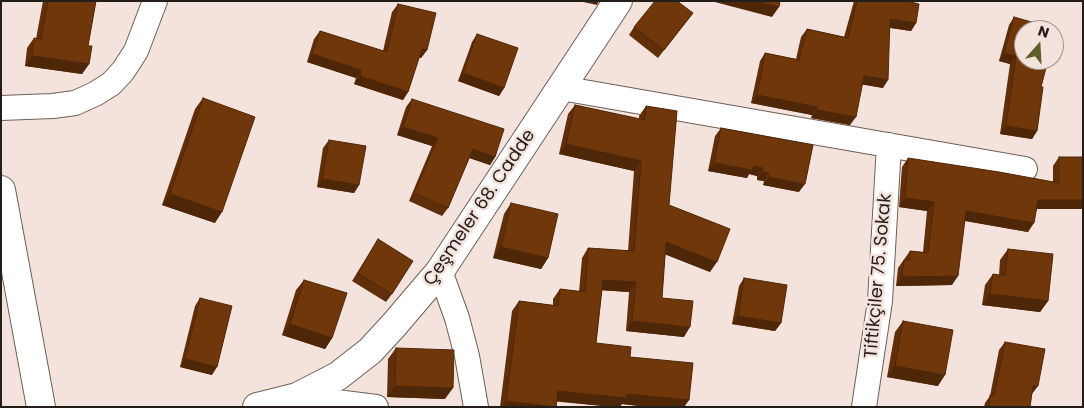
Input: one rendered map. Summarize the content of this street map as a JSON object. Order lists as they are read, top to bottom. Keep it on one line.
{"streets":{"street":["Çeşmeler 68. Cadde","Tiftikçiler 75. Sokak"]},"north":"top"}
